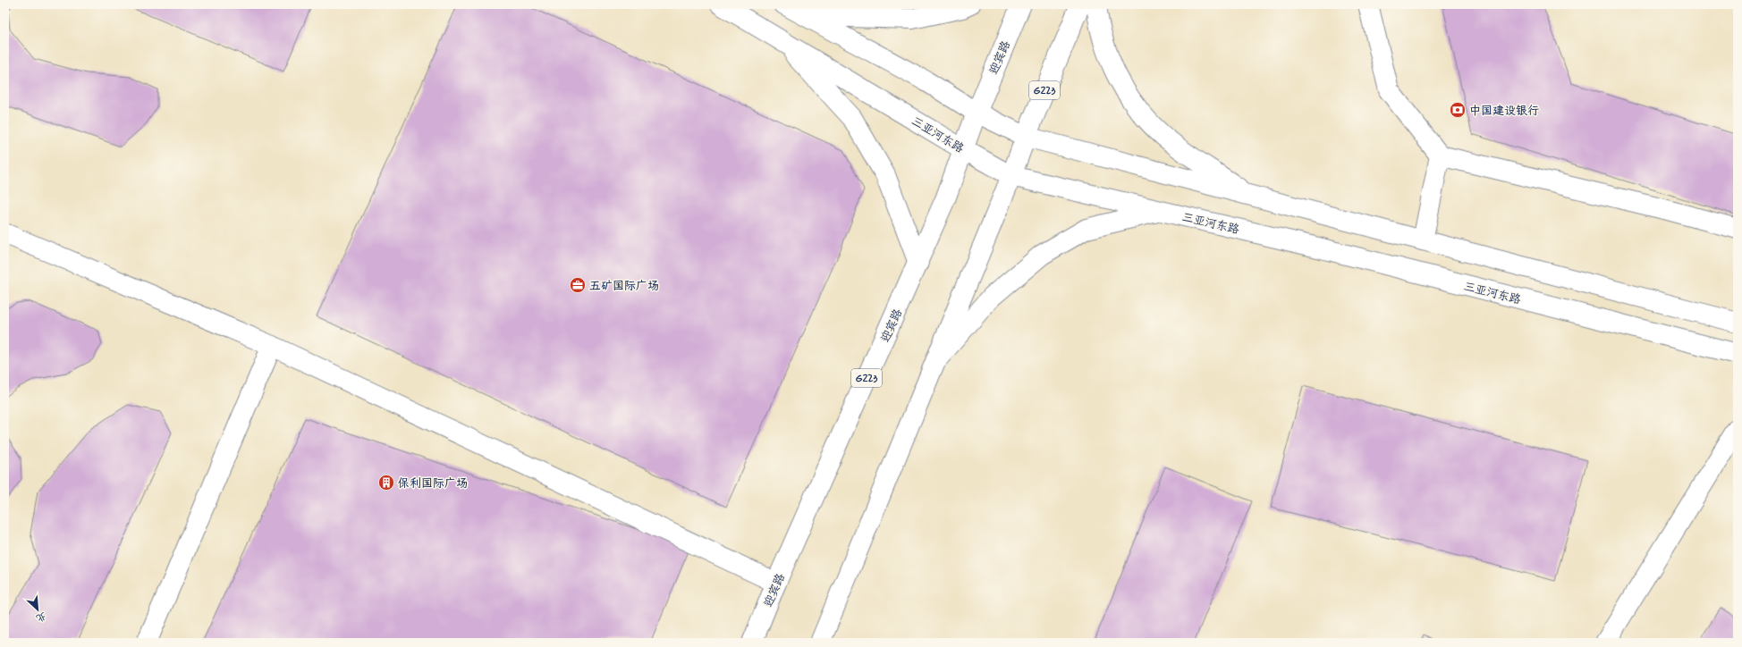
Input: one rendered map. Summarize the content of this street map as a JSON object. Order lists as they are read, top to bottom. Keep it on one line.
{"streets":{"main road":["迎宾路","G223","三亚河东路"]},"crossings":[["迎宾路","三亚河东路"],["G223","三亚河东路"]],"places":{"bank":["中国建设银行"],"office":["五矿国际广场"],"building":["保利国际广场"]},"north":"bottom right"}
